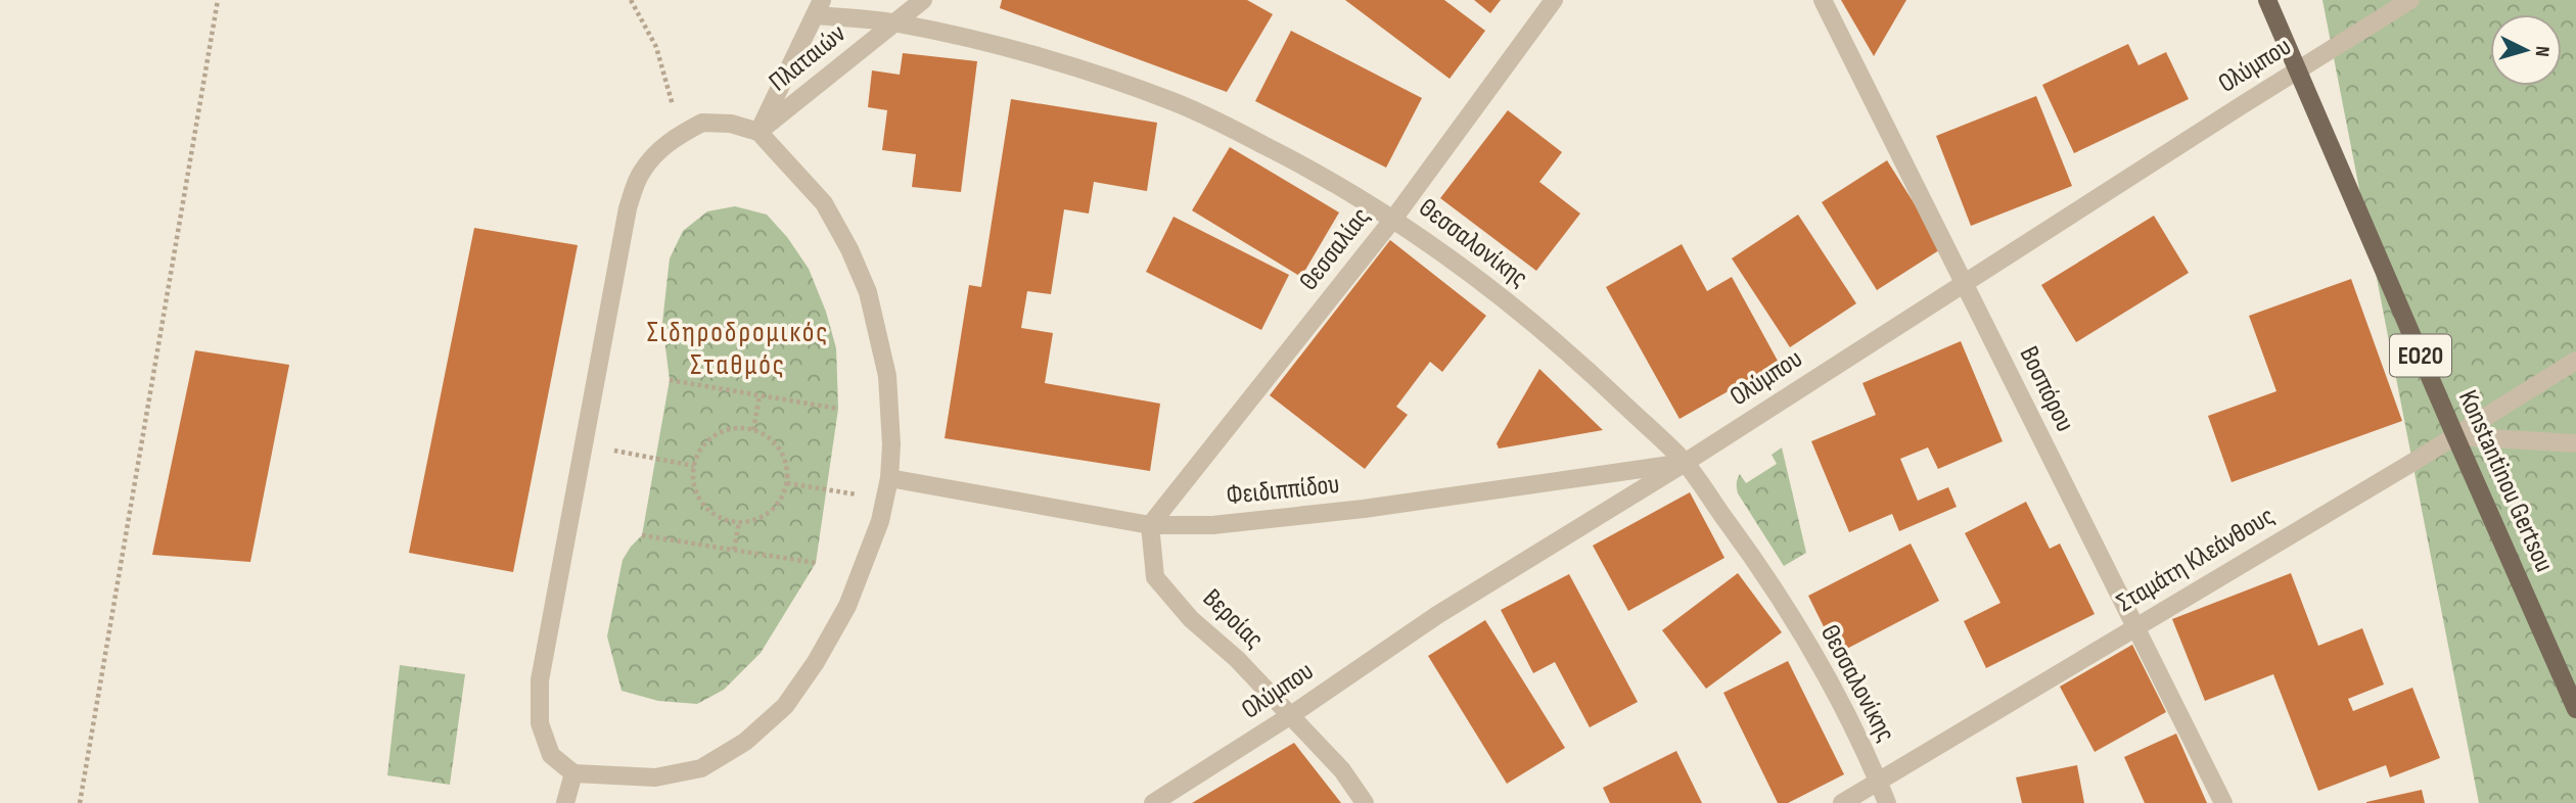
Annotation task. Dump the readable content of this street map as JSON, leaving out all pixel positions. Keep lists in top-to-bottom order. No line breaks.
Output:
{"streets":{"main road":["ΕΟ20","Konstantinou Gertsou"],"street":["Πλαταιών","Ολύμπου","Θεσσαλονίκης","Θεσσαλίας","Βοσπόρου","Φειδιππίδου","Σταμάτη Κλεάνθους","Βεροίας"]},"crossings":[["Πλαταιών","Θεσσαλονίκης"],["Ολύμπου","Θεσσαλονίκης"],["Ολύμπου","Βοσπόρου"],["Ολύμπου","Konstantinou Gertsou"],["Ολύμπου","Φειδιππίδου"],["Ολύμπου","Βεροίας"],["Θεσσαλονίκης","Θεσσαλίας"],["Θεσσαλονίκης","Φειδιππίδου"],["Θεσσαλονίκης","Σταμάτη Κλεάνθους"],["Θεσσαλίας","Φειδιππίδου"],["Θεσσαλίας","Βεροίας"],["Βοσπόρου","Σταμάτη Κλεάνθους"],["Konstantinou Gertsou","Σταμάτη Κλεάνθους"],["Φειδιππίδου","Βεροίας"]],"districts":["Σιδηροδρομικός Σταθμός"],"north":"right"}
